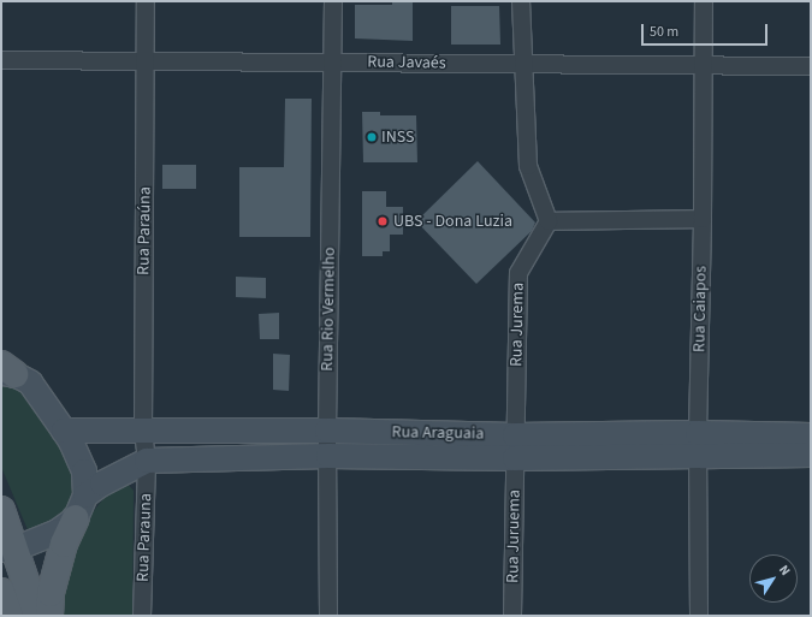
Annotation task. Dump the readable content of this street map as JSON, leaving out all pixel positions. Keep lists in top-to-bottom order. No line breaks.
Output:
{"streets":{"main road":["Rua Araguaia"],"street":["Rua Javaés","Rua Paraúna","Rua Rio Vermelho","Rua Caiapos","Rua Jurema","Rua Juruema","Rua Parauna"]},"crossings":[["Rua Javaés","Rua Paraúna"],["Rua Javaés","Rua Rio Vermelho"],["Rua Javaés","Rua Caiapos"],["Rua Paraúna","Rua Araguaia"],["Rua Paraúna","Rua Parauna"],["Rua Rio Vermelho","Rua Araguaia"],["Rua Caiapos","Rua Araguaia"],["Rua Jurema","Rua Araguaia"],["Rua Jurema","Rua Juruema"],["Rua Araguaia","Rua Juruema"],["Rua Araguaia","Rua Parauna"]],"places":["INSS","UBS - Dona Luzia"],"scale_bar":"50 m","north":"top right"}
